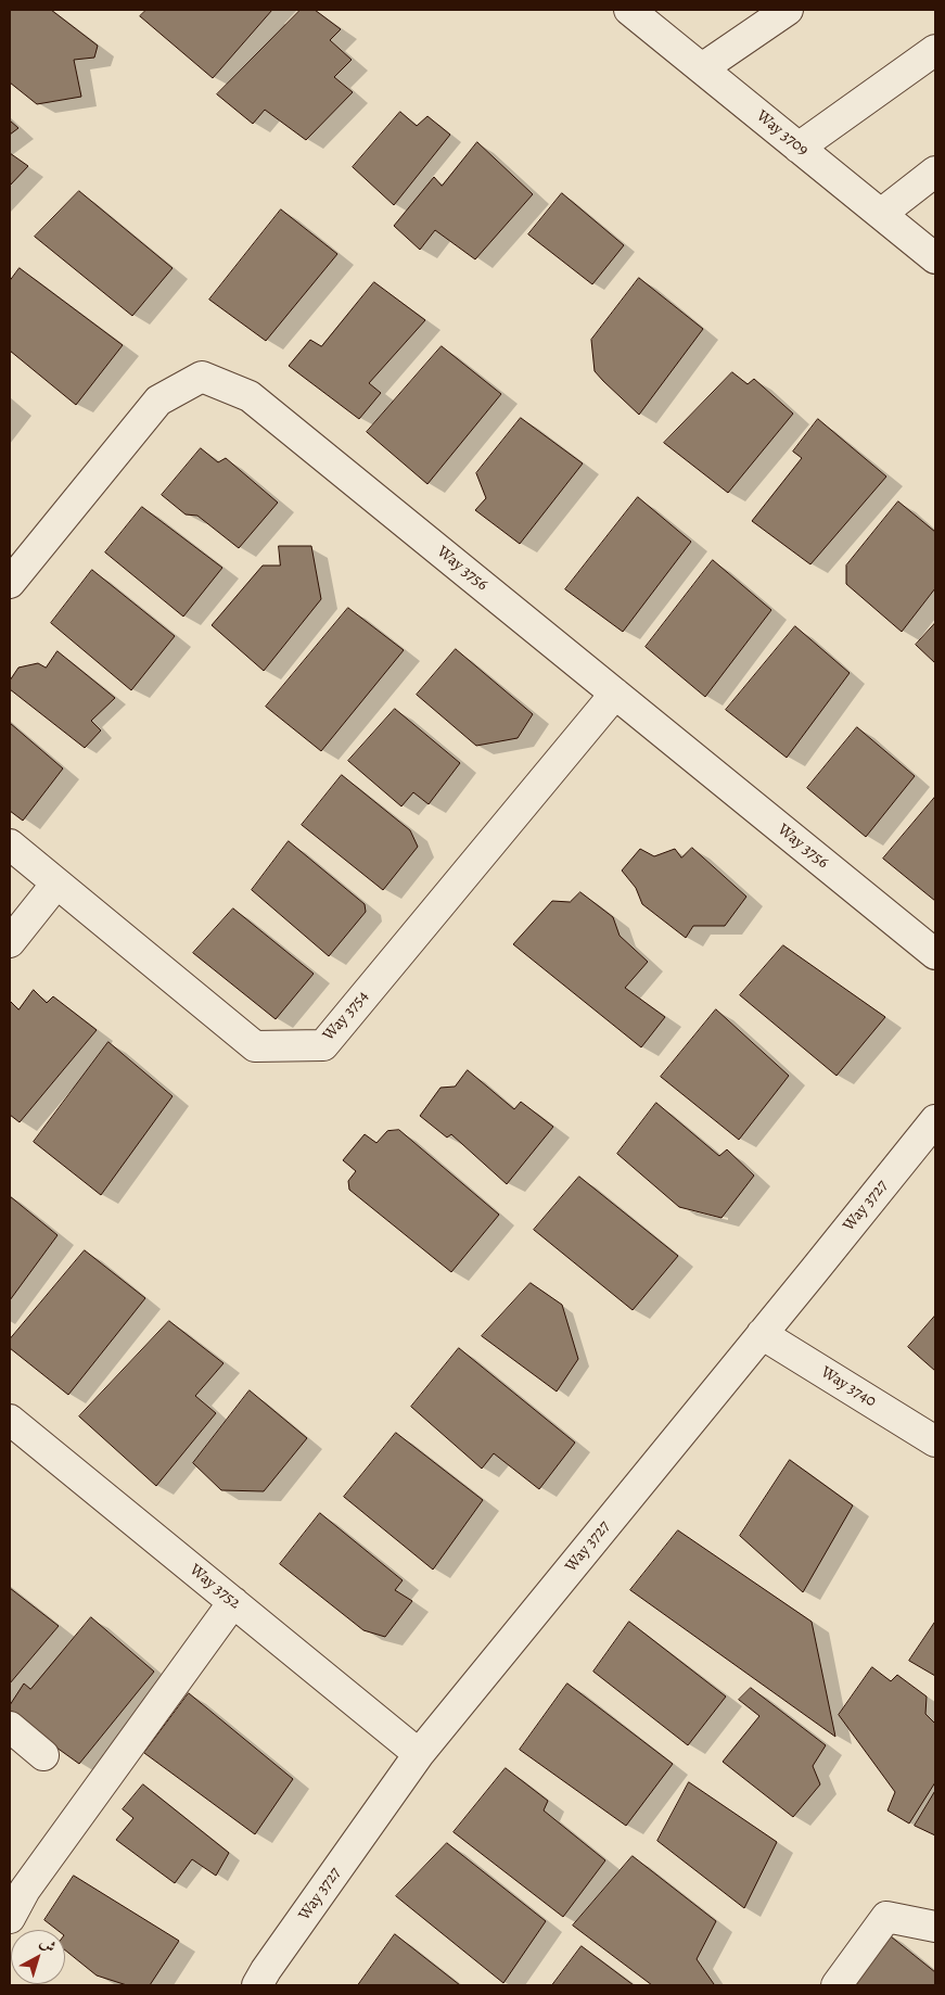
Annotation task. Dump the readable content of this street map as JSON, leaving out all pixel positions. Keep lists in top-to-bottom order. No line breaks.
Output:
{"streets":{"street":["Way 3709","Way 3756","Way 3754","Way 3727","Way 3740","Way 3752"]},"crossings":[["Way 3756","Way 3754"],["Way 3727","Way 3740"],["Way 3727","Way 3752"]],"north":"top right"}
